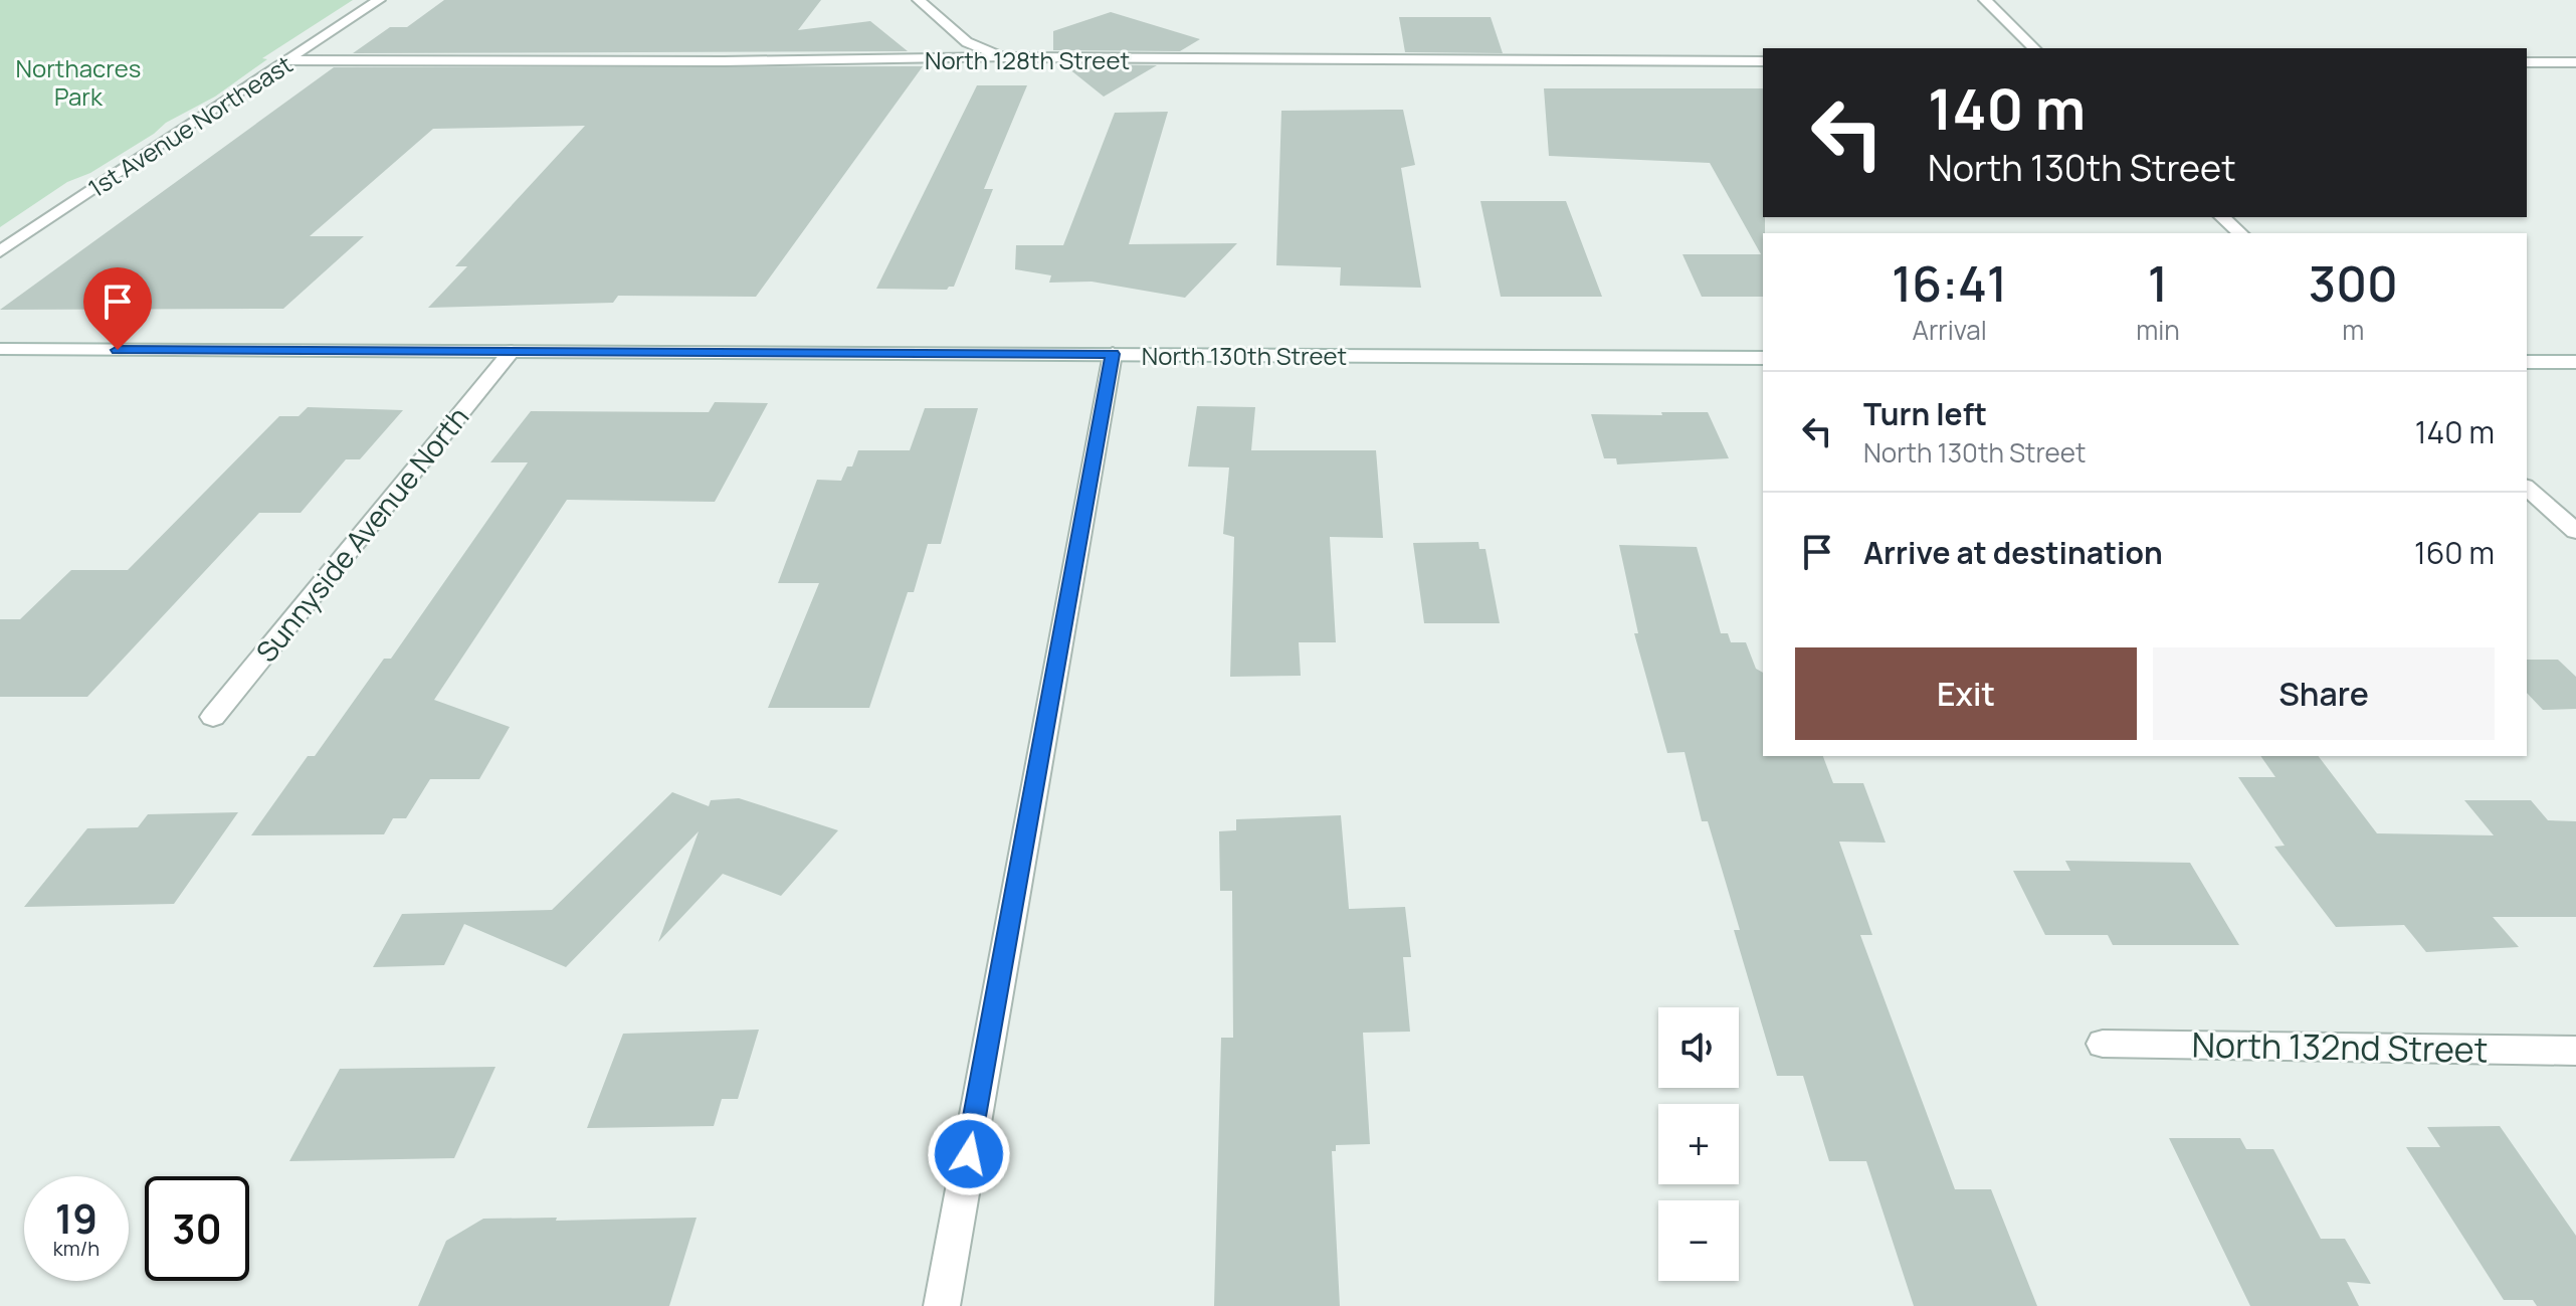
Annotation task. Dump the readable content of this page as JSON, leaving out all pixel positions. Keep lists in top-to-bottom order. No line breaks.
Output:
{"streets":{"street":["North 128th Street","1st Avenue Northeast","North 130th Street","Sunnyside Avenue North","North 132nd Street"]},"crossings":[["North 128th Street","1st Avenue Northeast"],["North 130th Street","Sunnyside Avenue North"]],"parks":["Northacres Park"],"page":{"turn":["140 m","North 130th Street"],"eta":["16:41","Arrival","1","min","300","m"],"list":[{"name":"Turn left","note":"North 130th Street","value":"140 m"},{"name":"Arrive at destination","value":"160 m"}],"buttons":["Exit","Share"],"map_buttons":["+","−"],"speed":"19 km/h","limit":"30"}}
